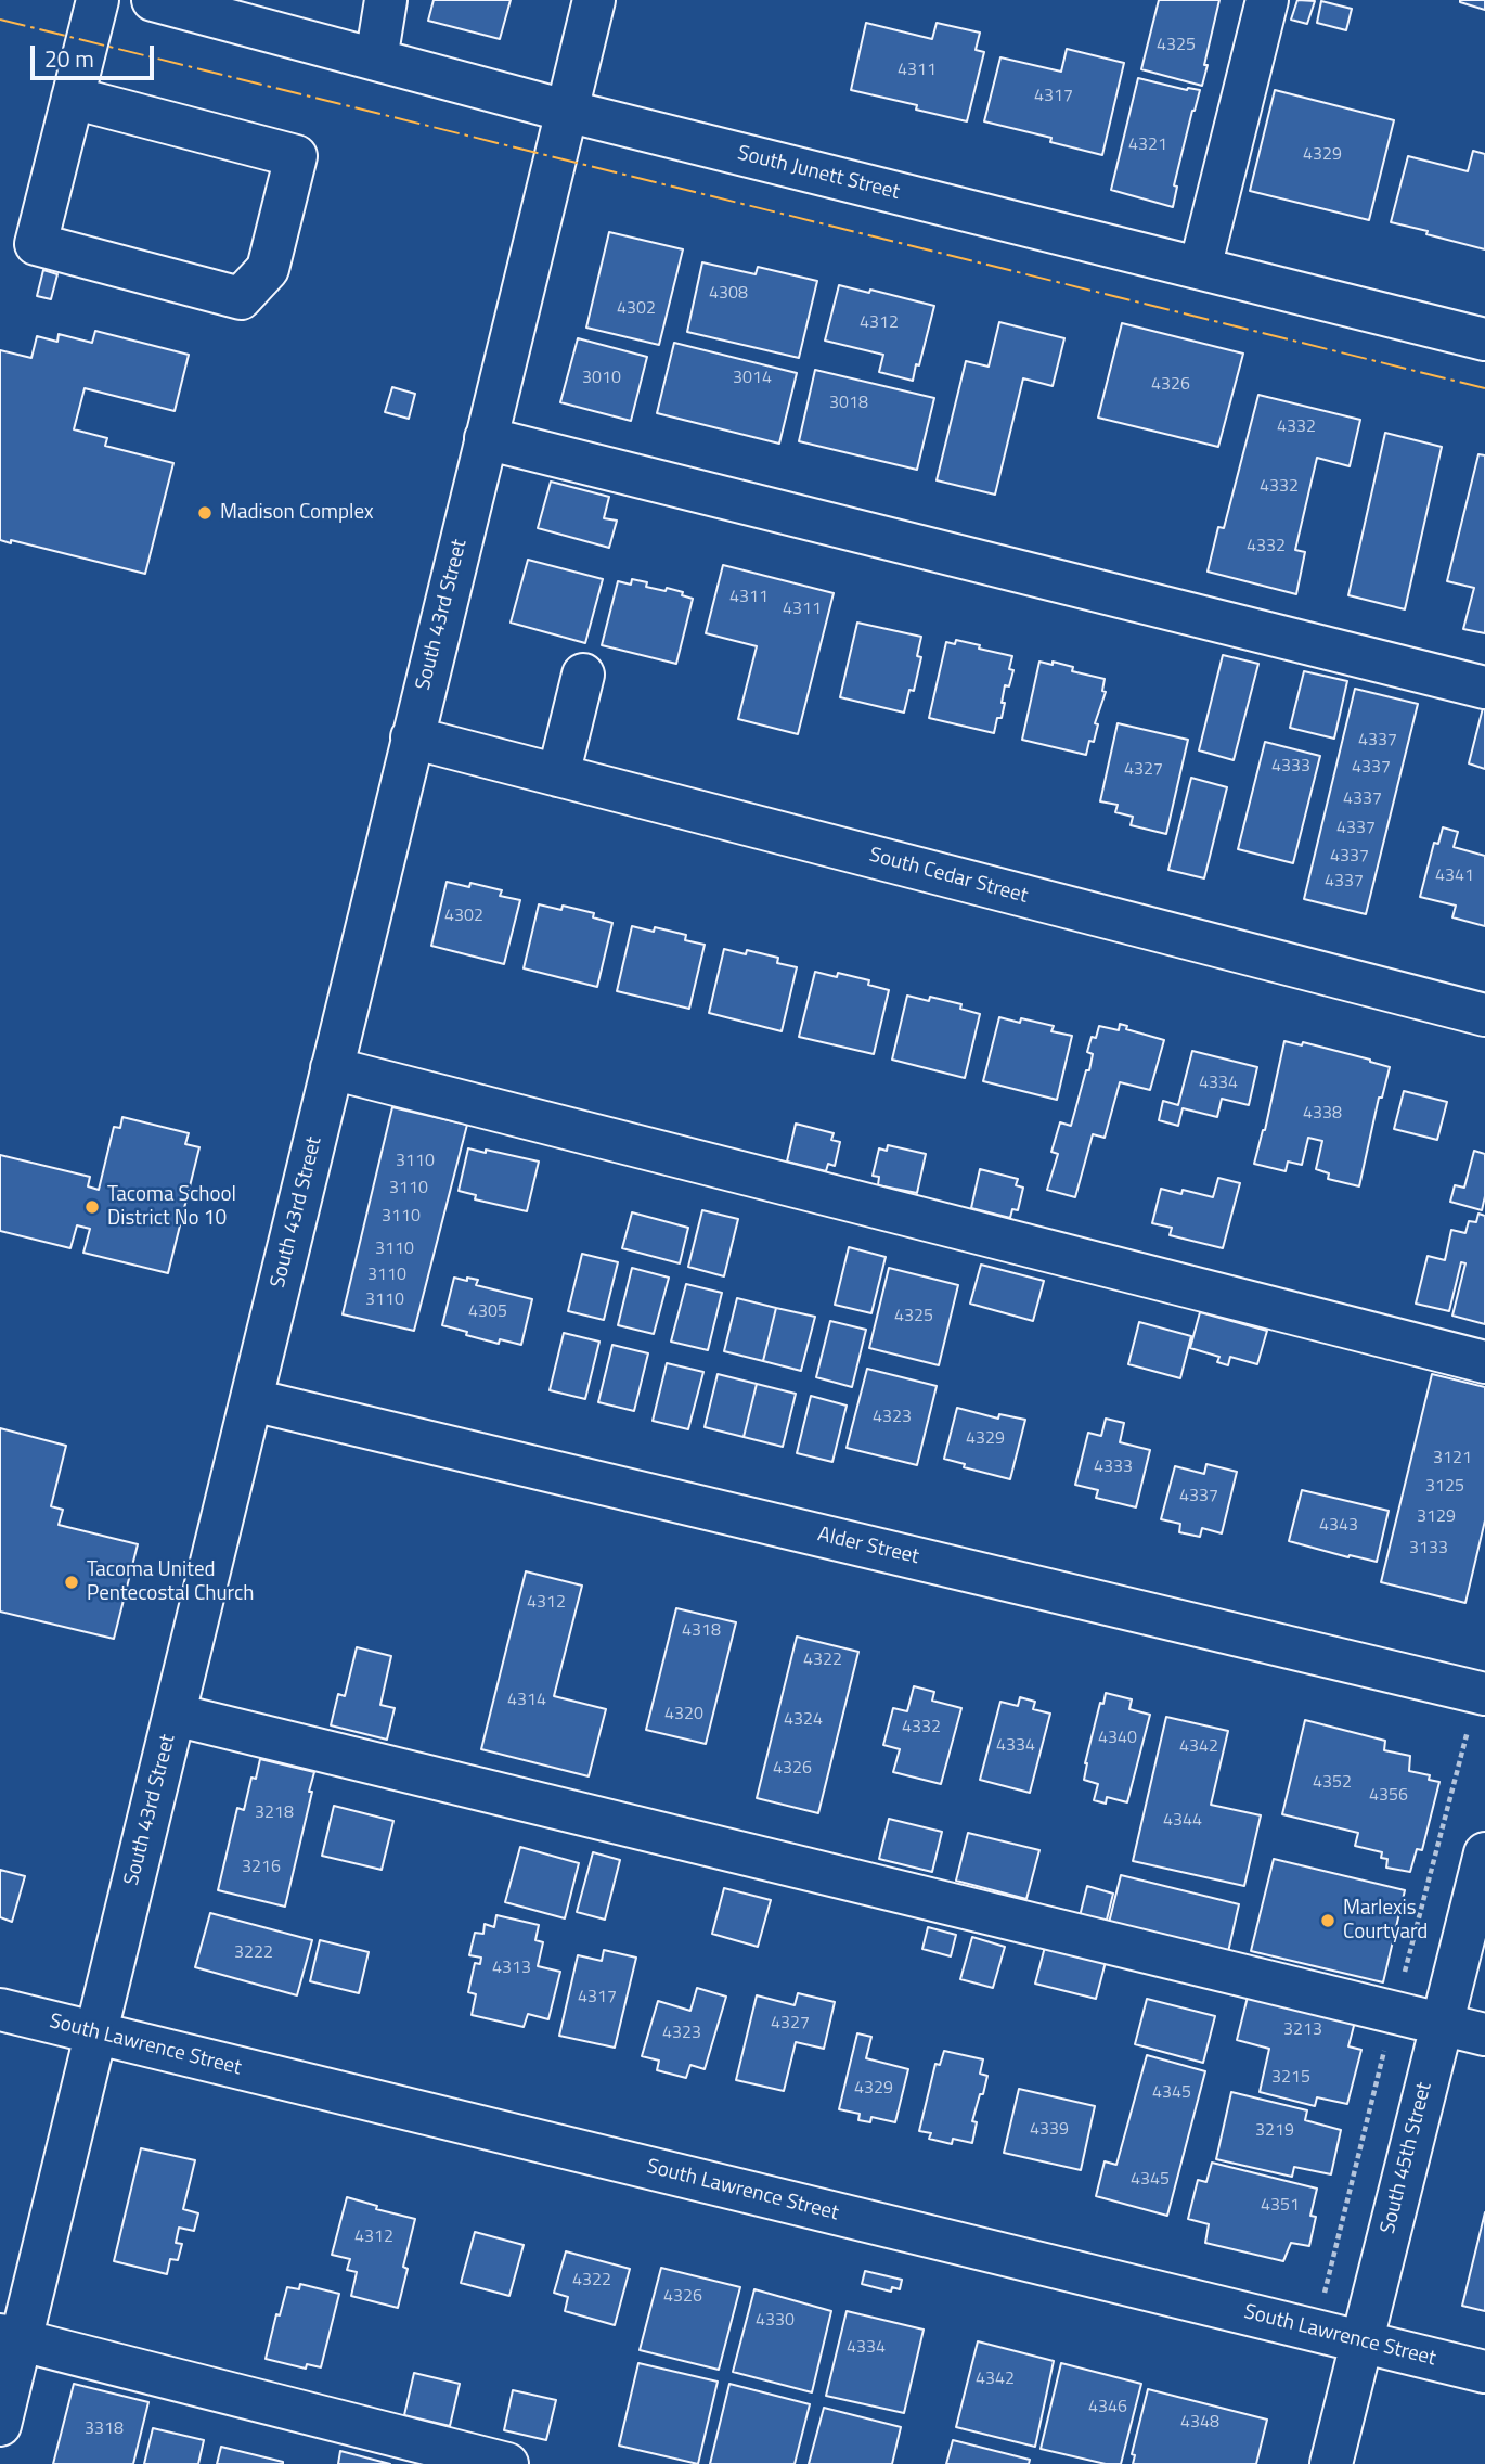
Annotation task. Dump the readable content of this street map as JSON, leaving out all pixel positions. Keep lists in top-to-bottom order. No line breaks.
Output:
{"streets":{"street":["South Junett Street","South 43rd Street","South Cedar Street","Alder Street","South Lawrence Street","South 45th Street"]},"crossings":[["South Junett Street","South 43rd Street"],["South 43rd Street","South Cedar Street"],["South 43rd Street","Alder Street"],["South 43rd Street","South Lawrence Street"],["South Lawrence Street","South 45th Street"]],"places":["Madison Complex","Tacoma School District No 10","Tacoma United Pentecostal Church","Marlexis Courtyard"],"house_numbers":["4325","4311","4317","4321","4329","4308","4302","4312","3010","3014","4326","3018","4332","4332","4332","4311","4311","4337","4333","4337","4327","4337","4337","4337","4341","4337","4302","4334","4338","3110","3110","3110","3110","3110","3110","4305","4325","4323","4329","3121","4333","3125","4337","3129","4343","3133","4312","4318","4322","4314","4320","4324","4332","4340","4334","4342","4326","4352","4356","3218","4344","3216","3222","4313","4317","4327","3213","4323","3215","4329","4345","4339","3219","4345","4351","4312","4322","4326","4330","4334","4342","4346","4348","3318"],"scale_bar":"20 m"}
